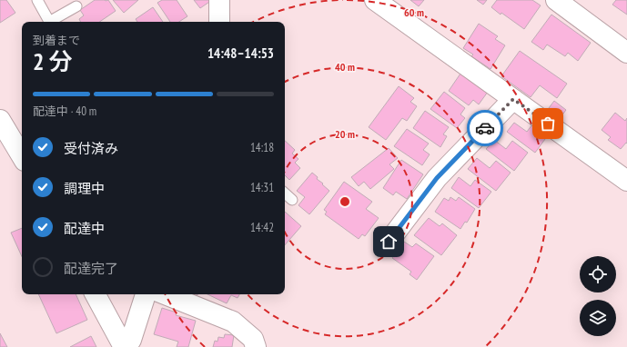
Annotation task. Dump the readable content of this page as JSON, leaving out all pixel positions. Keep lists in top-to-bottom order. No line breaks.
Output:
{"page":{"heading":["2 分","到着まで","14:48–14:53"],"bar":"配達中 · 40 m","list":[["受付済み","14:18"],["調理中","14:31"],["配達中","14:42"],"配達完了"]},"rings":["60 m","40 m","20 m"]}
